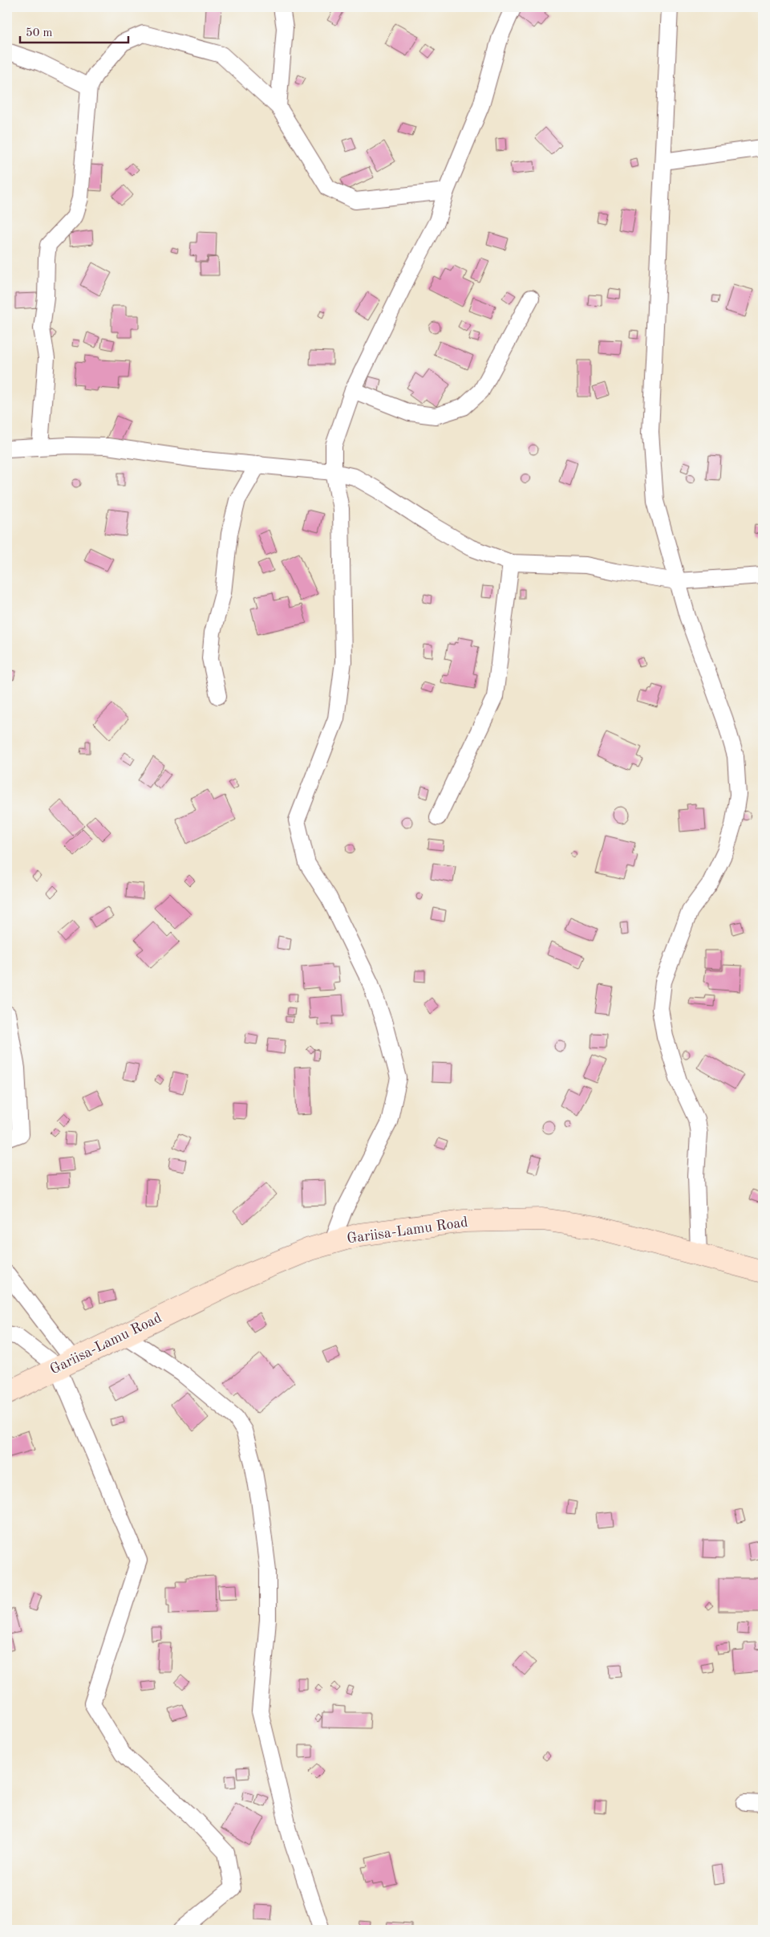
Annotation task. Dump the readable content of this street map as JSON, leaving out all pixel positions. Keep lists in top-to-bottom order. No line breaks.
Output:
{"streets":{"street":["Gariisa-Lamu Road"]},"scale_bar":"50 m"}
